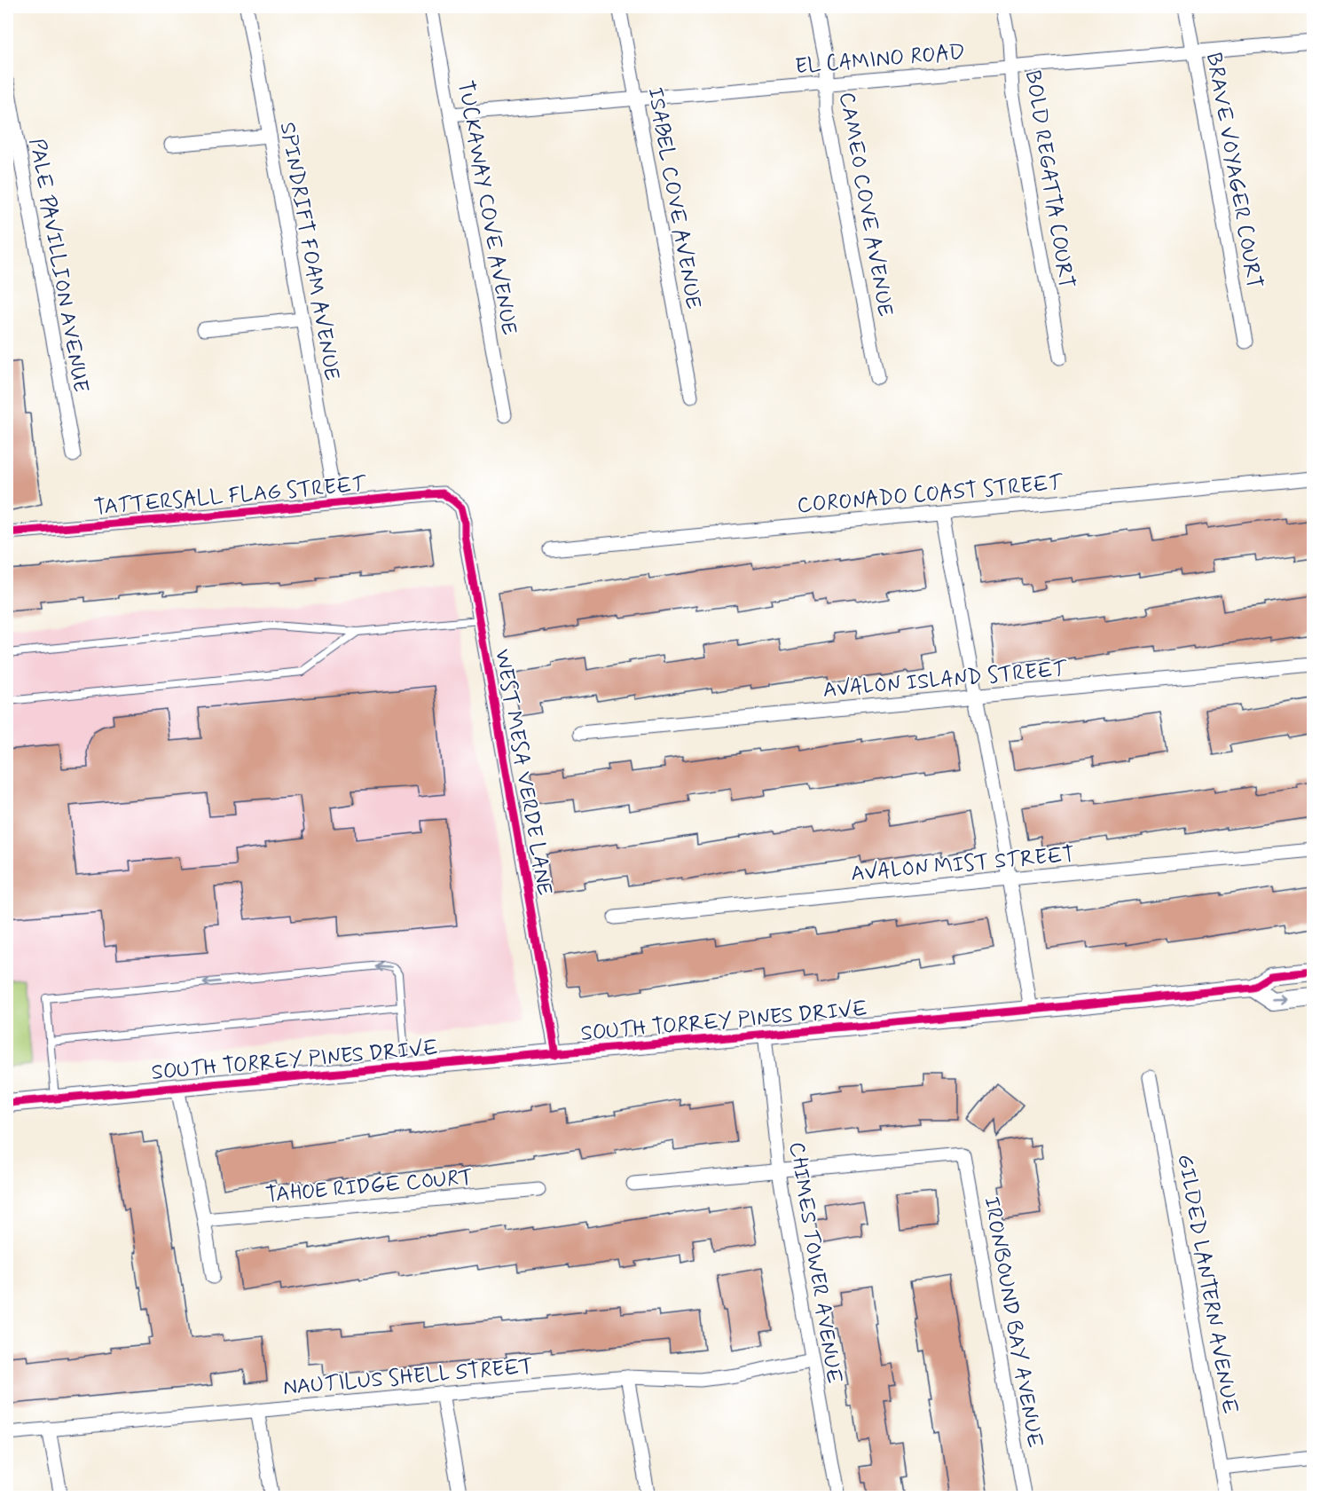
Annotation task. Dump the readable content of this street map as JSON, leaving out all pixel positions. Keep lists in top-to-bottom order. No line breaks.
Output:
{"streets":{"street":["EL CAMINO ROAD","BRAVE VOYAGER COURT","BOLD REGATTA COURT","ISABEL COVE AVENUE","CAMEO COVE AVENUE","TUCKAWAY COVE AVENUE","SPINDRIFT FOAM AVENUE","PALE PAVILLION AVENUE","CORONADO COAST STREET","TATTERSALL FLAG STREET","AVALON ISLAND STREET","WEST MESA VERDE LANE","AVALON MIST STREET","SOUTH TORREY PINES DRIVE","TAHOE RIDGE COURT","CHIMES TOWER AVENUE","GILDED LANTERN AVENUE","IRONBOUND BAY AVENUE","NAUTILUS SHELL STREET"]},"crossings":[["EL CAMINO ROAD","BRAVE VOYAGER COURT"],["EL CAMINO ROAD","BOLD REGATTA COURT"],["EL CAMINO ROAD","ISABEL COVE AVENUE"],["EL CAMINO ROAD","CAMEO COVE AVENUE"],["EL CAMINO ROAD","TUCKAWAY COVE AVENUE"],["SPINDRIFT FOAM AVENUE","TATTERSALL FLAG STREET"],["TATTERSALL FLAG STREET","WEST MESA VERDE LANE"],["WEST MESA VERDE LANE","SOUTH TORREY PINES DRIVE"],["SOUTH TORREY PINES DRIVE","CHIMES TOWER AVENUE"],["CHIMES TOWER AVENUE","IRONBOUND BAY AVENUE"],["CHIMES TOWER AVENUE","NAUTILUS SHELL STREET"]]}
